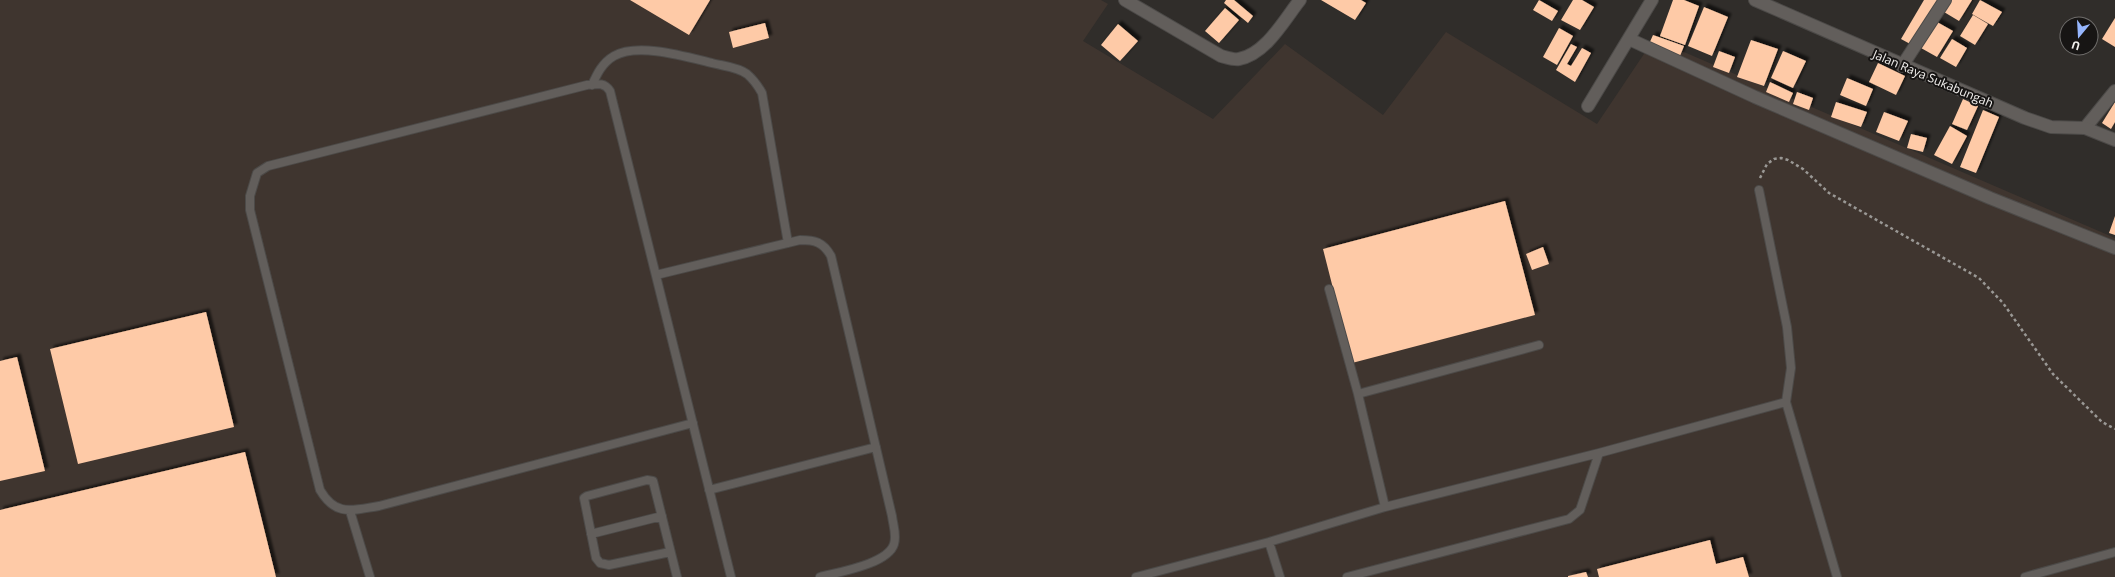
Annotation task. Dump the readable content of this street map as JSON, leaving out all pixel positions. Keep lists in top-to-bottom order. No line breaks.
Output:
{"streets":{"street":["Jalan Raya Sukabungah"]},"north":"bottom"}
